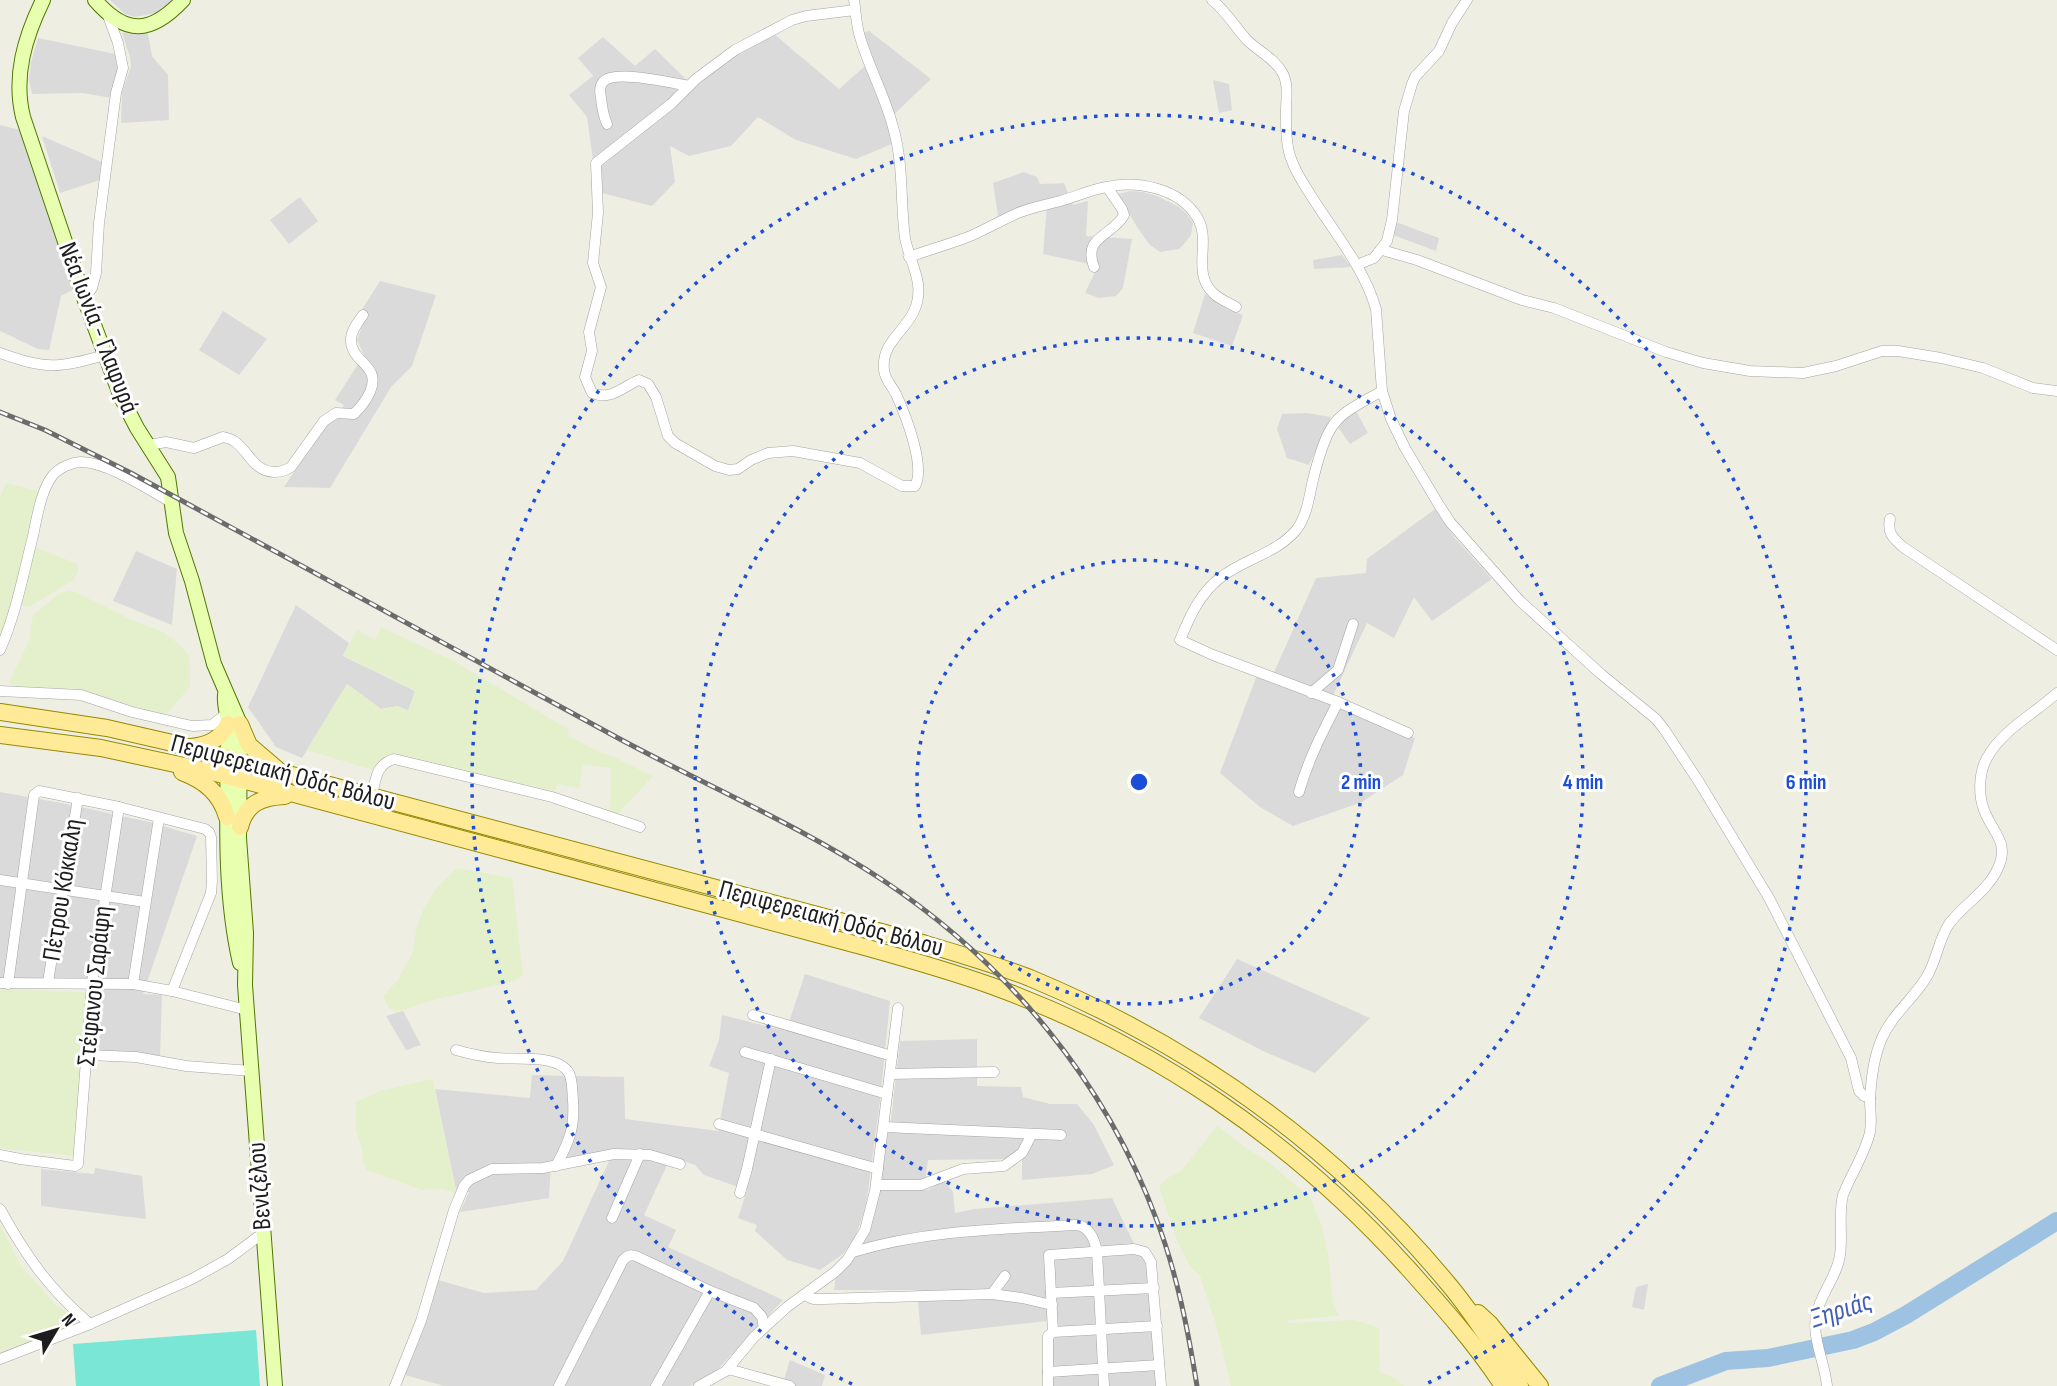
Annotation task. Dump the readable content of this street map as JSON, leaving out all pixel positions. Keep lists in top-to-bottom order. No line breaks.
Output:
{"streets":{"main road":["Νέα Ιωνία - Γλαφυρά","Περιφερειακή Οδός Βόλου","Βενιζέλου"],"street":["Πέτρου Κόκκαλη","Στέφανου Σαράφη"]},"crossings":[["Νέα Ιωνία - Γλαφυρά","Περιφερειακή Οδός Βόλου"],["Νέα Ιωνία - Γλαφυρά","Βενιζέλου"],["Περιφερειακή Οδός Βόλου","Βενιζέλου"]],"water":["Ξηριάς"],"north":"top right","rings":["2 min","4 min","6 min"]}
